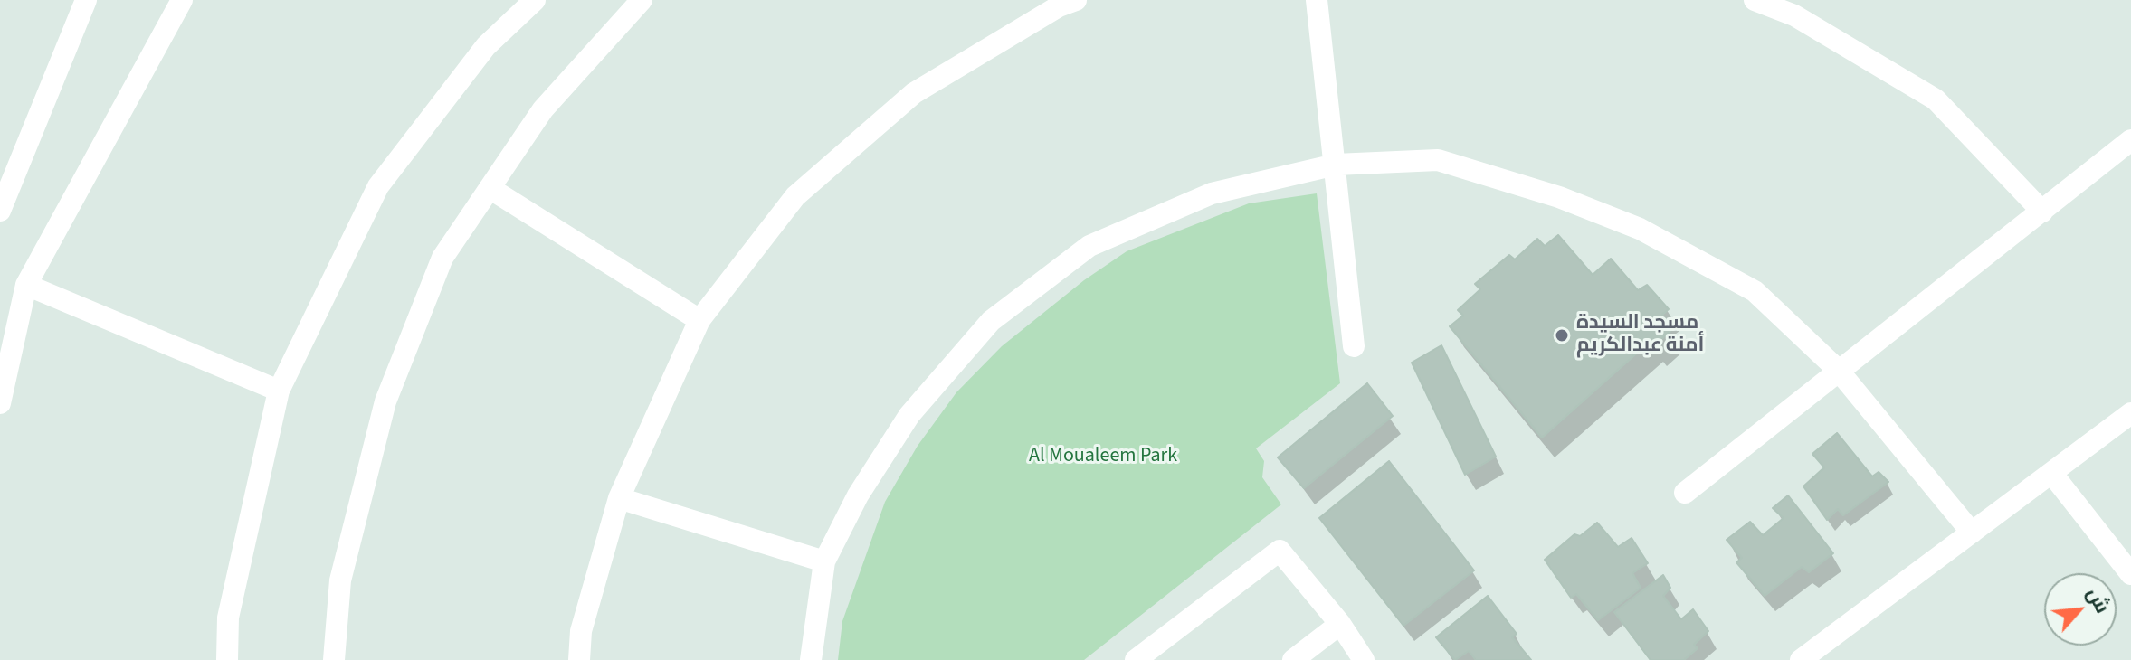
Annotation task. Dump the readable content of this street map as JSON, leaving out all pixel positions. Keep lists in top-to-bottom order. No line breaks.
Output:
{"parks":["Al Moualeem Park"],"places":["مسجد السيدة أمنة عبدالكريم"],"north":"top right"}
